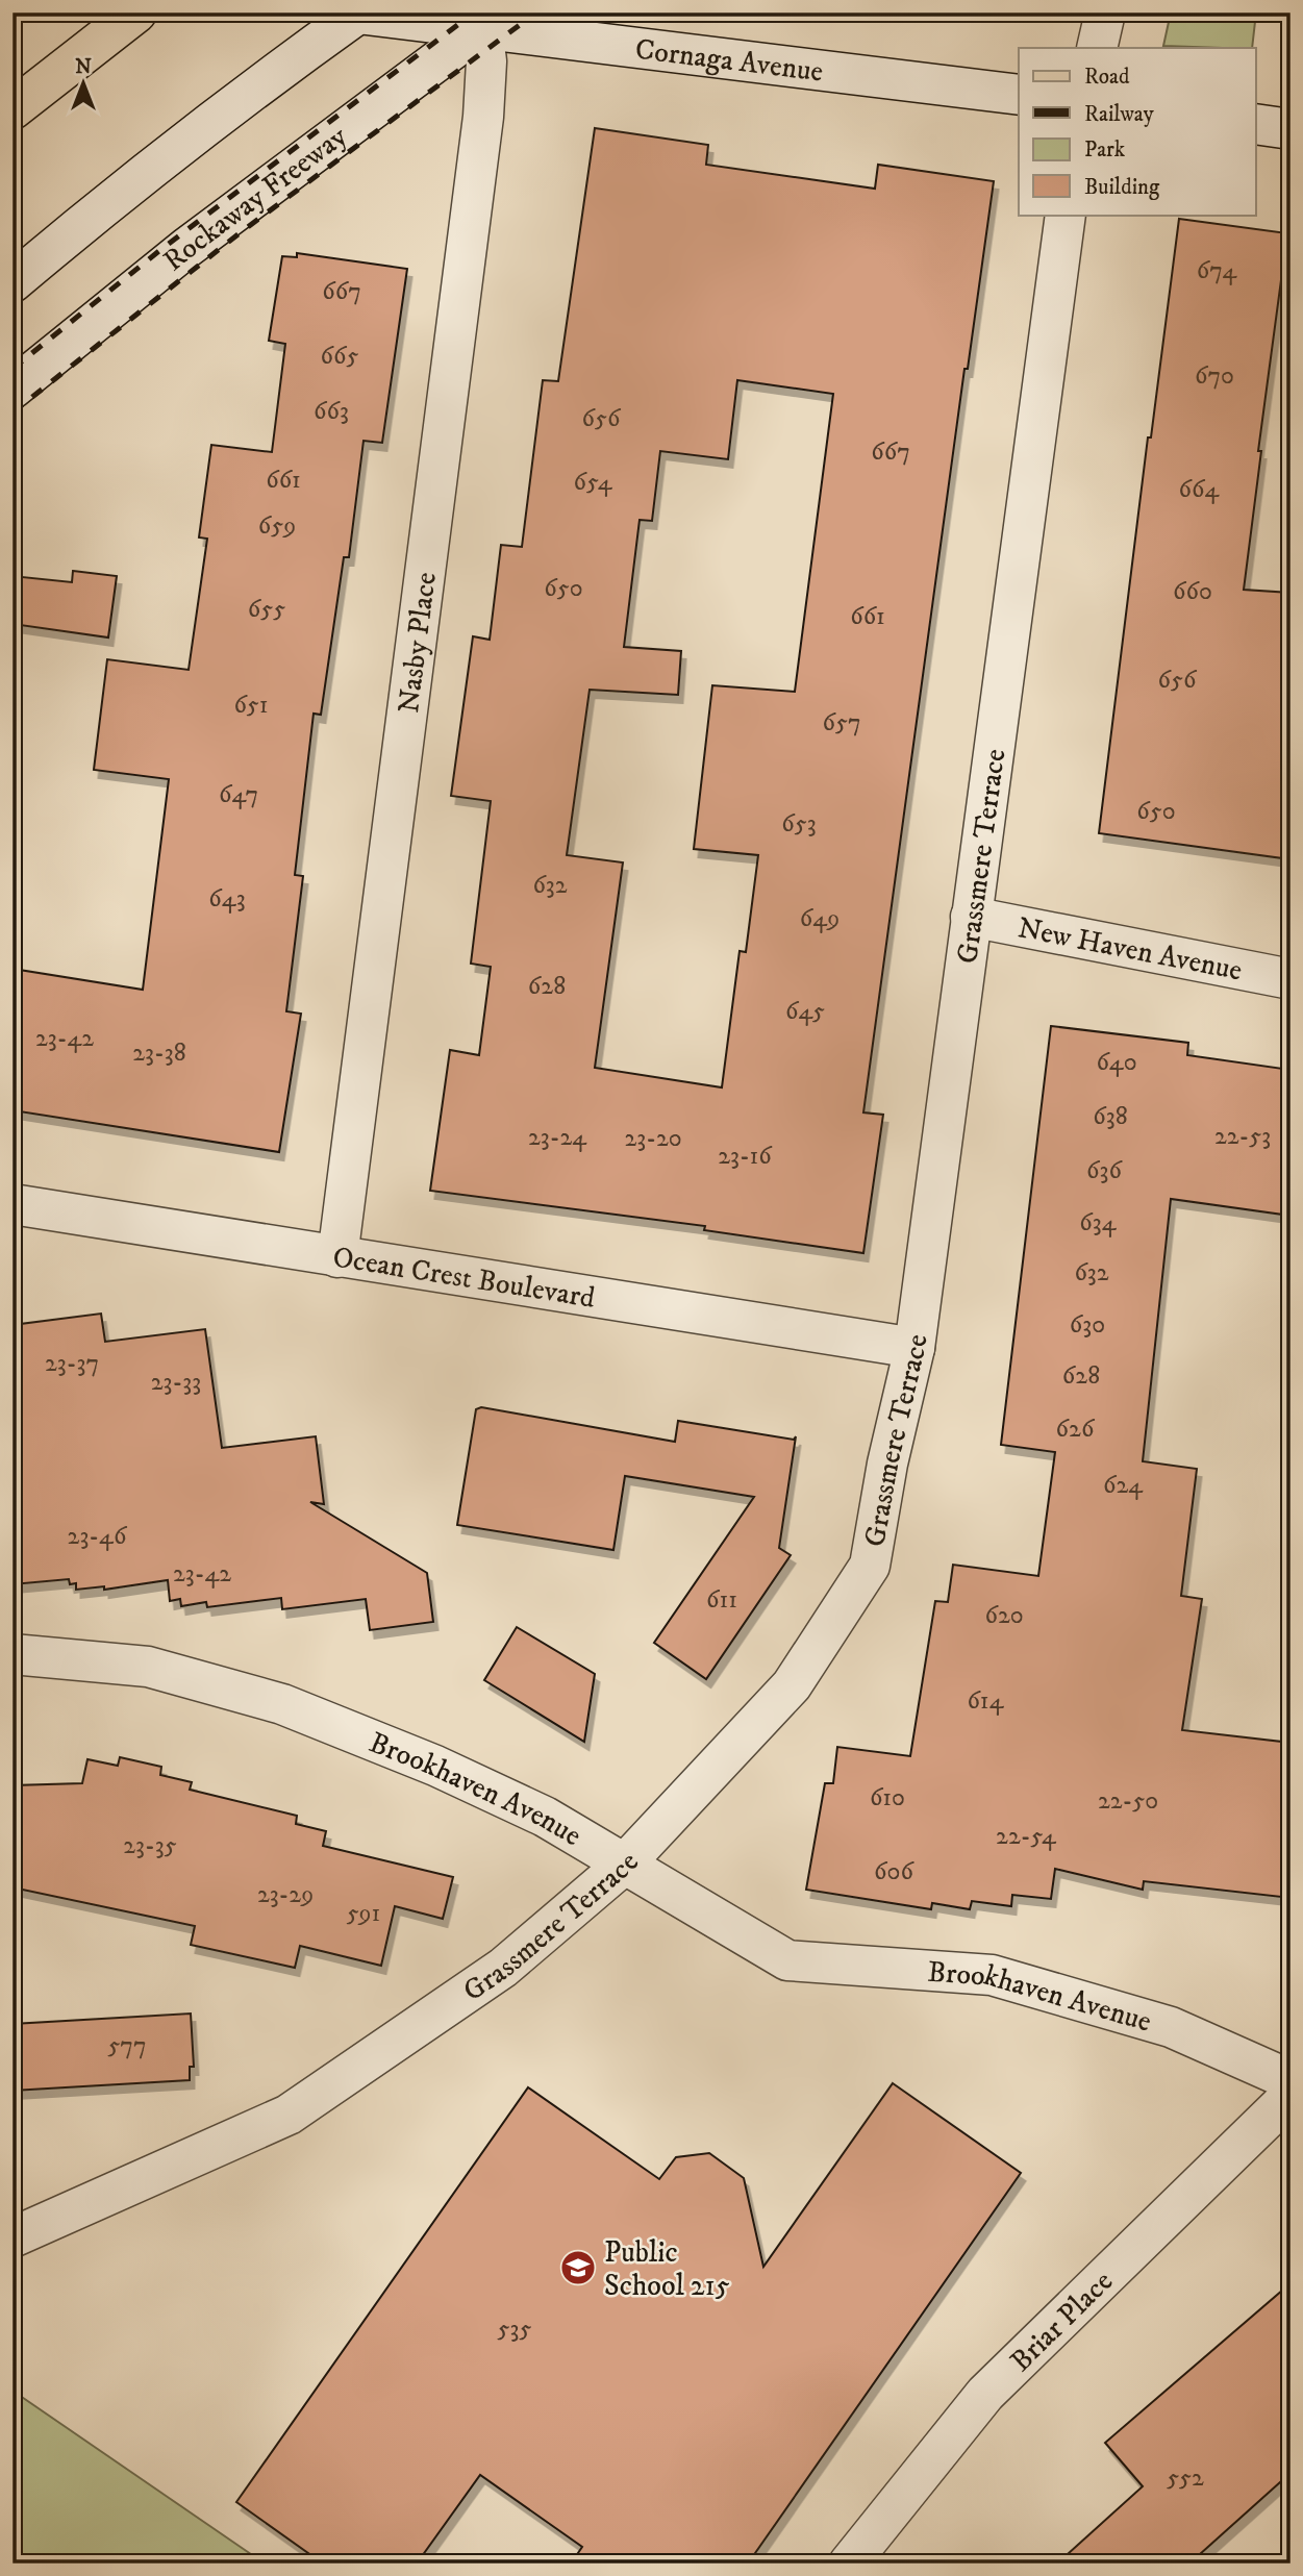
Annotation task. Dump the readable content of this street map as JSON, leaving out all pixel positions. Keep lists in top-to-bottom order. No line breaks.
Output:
{"streets":{"street":["Cornaga Avenue","Rockaway Freeway","Nasby Place","Grassmere Terrace","New Haven Avenue","Ocean Crest Boulevard","Brookhaven Avenue","Briar Place"]},"crossings":[["Cornaga Avenue","Rockaway Freeway"],["Cornaga Avenue","Nasby Place"],["Rockaway Freeway","Nasby Place"],["Nasby Place","Ocean Crest Boulevard"],["Grassmere Terrace","New Haven Avenue"],["Grassmere Terrace","Ocean Crest Boulevard"],["Grassmere Terrace","Brookhaven Avenue"]],"places":{"school or university":["Public School 215"]},"house_numbers":["674","667","665","670","663","656","667","661","654","664","659","650","660","655","661","656","651","657","647","650","653","632","643","649","628","645","23-42","23-38","640","638","22-53","23-24","23-20","23-16","636","634","632","630","23-37","628","23-33","626","624","23-46","23-42","611","620","614","610","22-50","22-54","23-35","606","23-29","591","577","535","552"],"legend":["Road","Railway","Park","Building"],"north":"top"}
